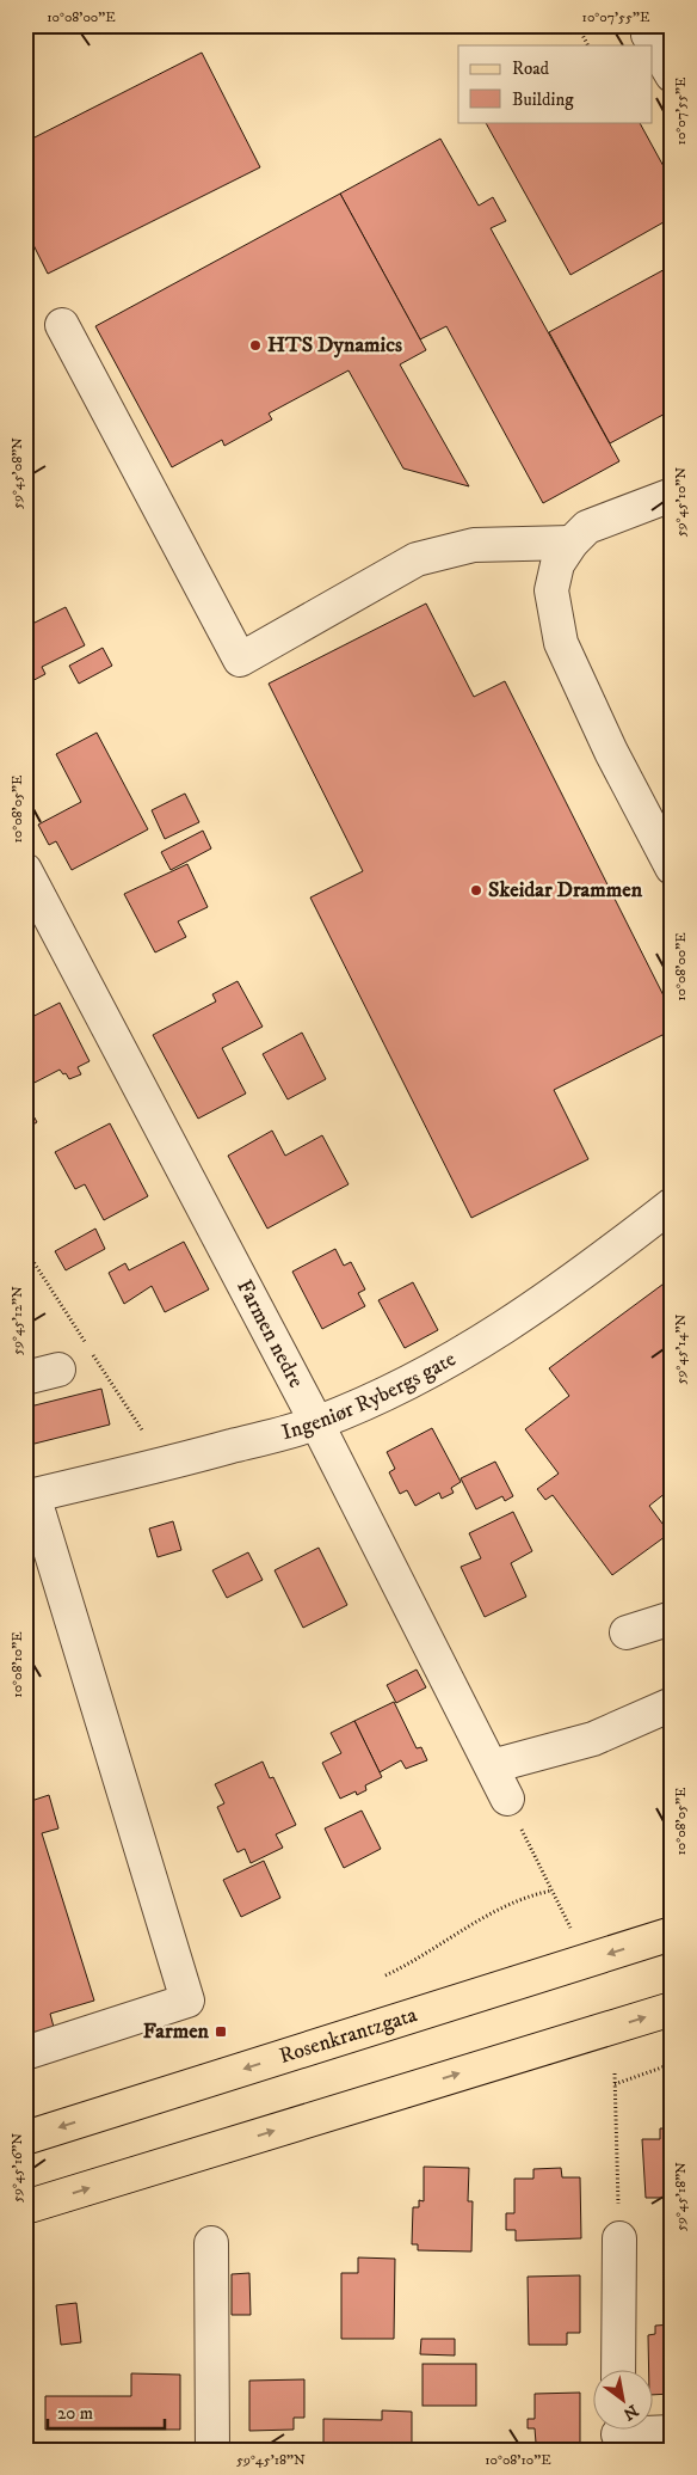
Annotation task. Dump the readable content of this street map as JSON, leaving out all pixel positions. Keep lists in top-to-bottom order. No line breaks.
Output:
{"streets":{"main road":["Rosenkrantzgata"],"street":["Farmen nedre","Ingeniør Rybergs gate"]},"crossings":[["Farmen nedre","Ingeniør Rybergs gate"]],"places":{"other":["HTS Dynamics","Skeidar Drammen"],"transit":["Farmen"]},"legend":["Road","Building"],"scale_bar":"20 m","north":"bottom right","coordinates":["10°08'00\"E","10°07'55\"E","59°45'08\"N","59°45'10\"N","10°08'05\"E","59°45'12\"N","59°45'14\"N","10°08'10\"E","59°45'16\"N","59°45'18\"N"]}
